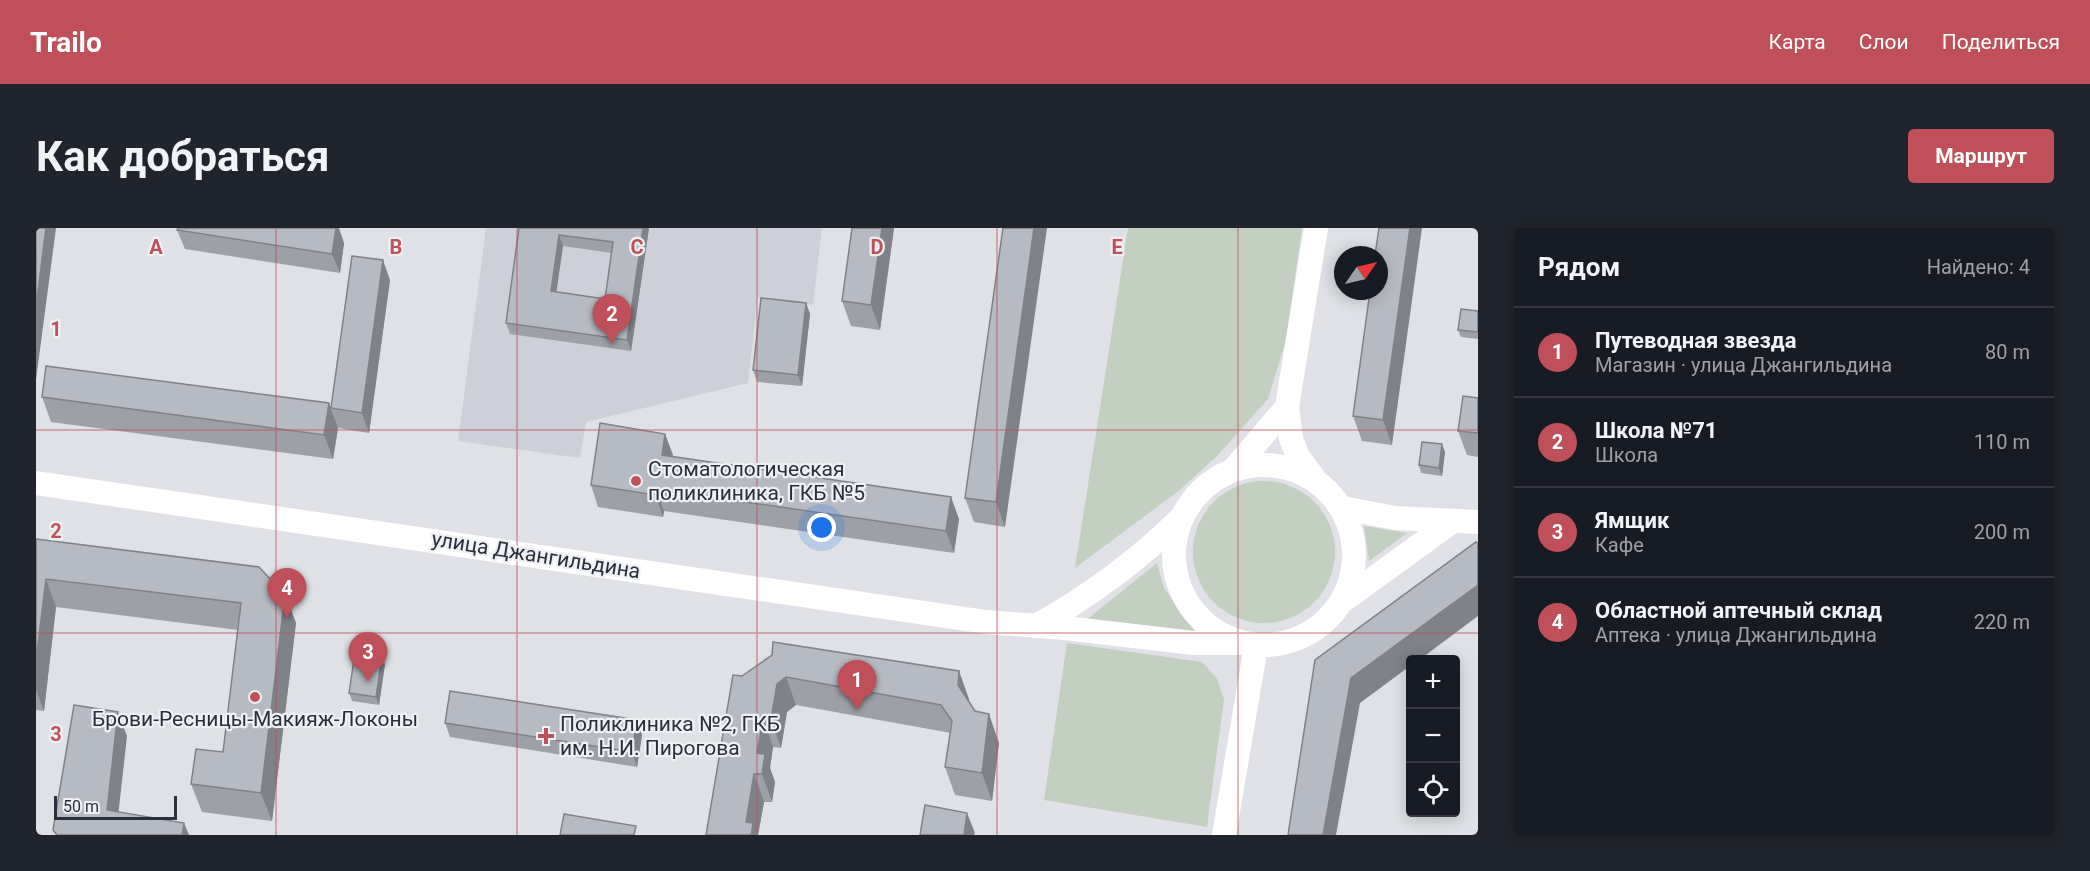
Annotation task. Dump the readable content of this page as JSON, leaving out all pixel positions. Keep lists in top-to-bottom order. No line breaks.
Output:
{"streets":{"main road":["улица Джангильдина"]},"places":{"other":["Стоматологическая поликлиника, ГКБ №5","Брови-Ресницы-Макияж-Локоны"],"health":["Поликлиника №2, ГКБ им. Н.И. Пирогова"]},"scale_bar":"50 m","north":"top right","page":{"header":"Trailo","nav":["Карта","Слои","Поделиться"],"buttons":"Маршрут","title":"Как добраться","heading":["Рядом","Найдено: 4"],"pins":["2","4","3","1"],"list":[{"mark":"1","name":"Путеводная звезда","note":"Магазин · улица Джангильдина","value":"80 m"},{"mark":"2","name":"Школа №71","note":"Школа","value":"110 m"},{"mark":"3","name":"Ямщик","note":"Кафе","value":"200 m"},{"mark":"4","name":"Областной аптечный склад","note":"Аптека · улица Джангильдина","value":"220 m"}],"map_buttons":["+","−"],"scale":"50 m"},"grid":{"columns":["A","B","C","D","E"],"rows":["1","2","3"]}}
